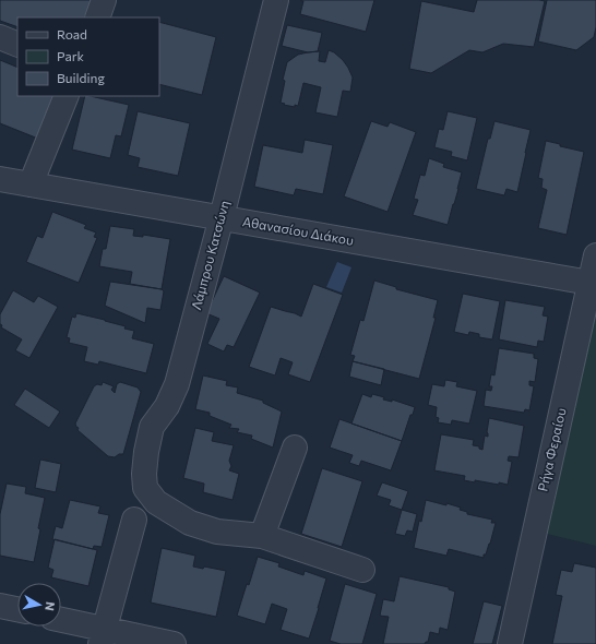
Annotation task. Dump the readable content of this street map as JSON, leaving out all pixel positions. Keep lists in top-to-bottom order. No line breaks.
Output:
{"streets":{"street":["Αθανασίου Διάκου","Λάμπρου Κατσώνη","Ρήγα Φεραίου"]},"crossings":[["Αθανασίου Διάκου","Λάμπρου Κατσώνη"],["Αθανασίου Διάκου","Ρήγα Φεραίου"]],"legend":["Road","Park","Building"],"north":"right"}
